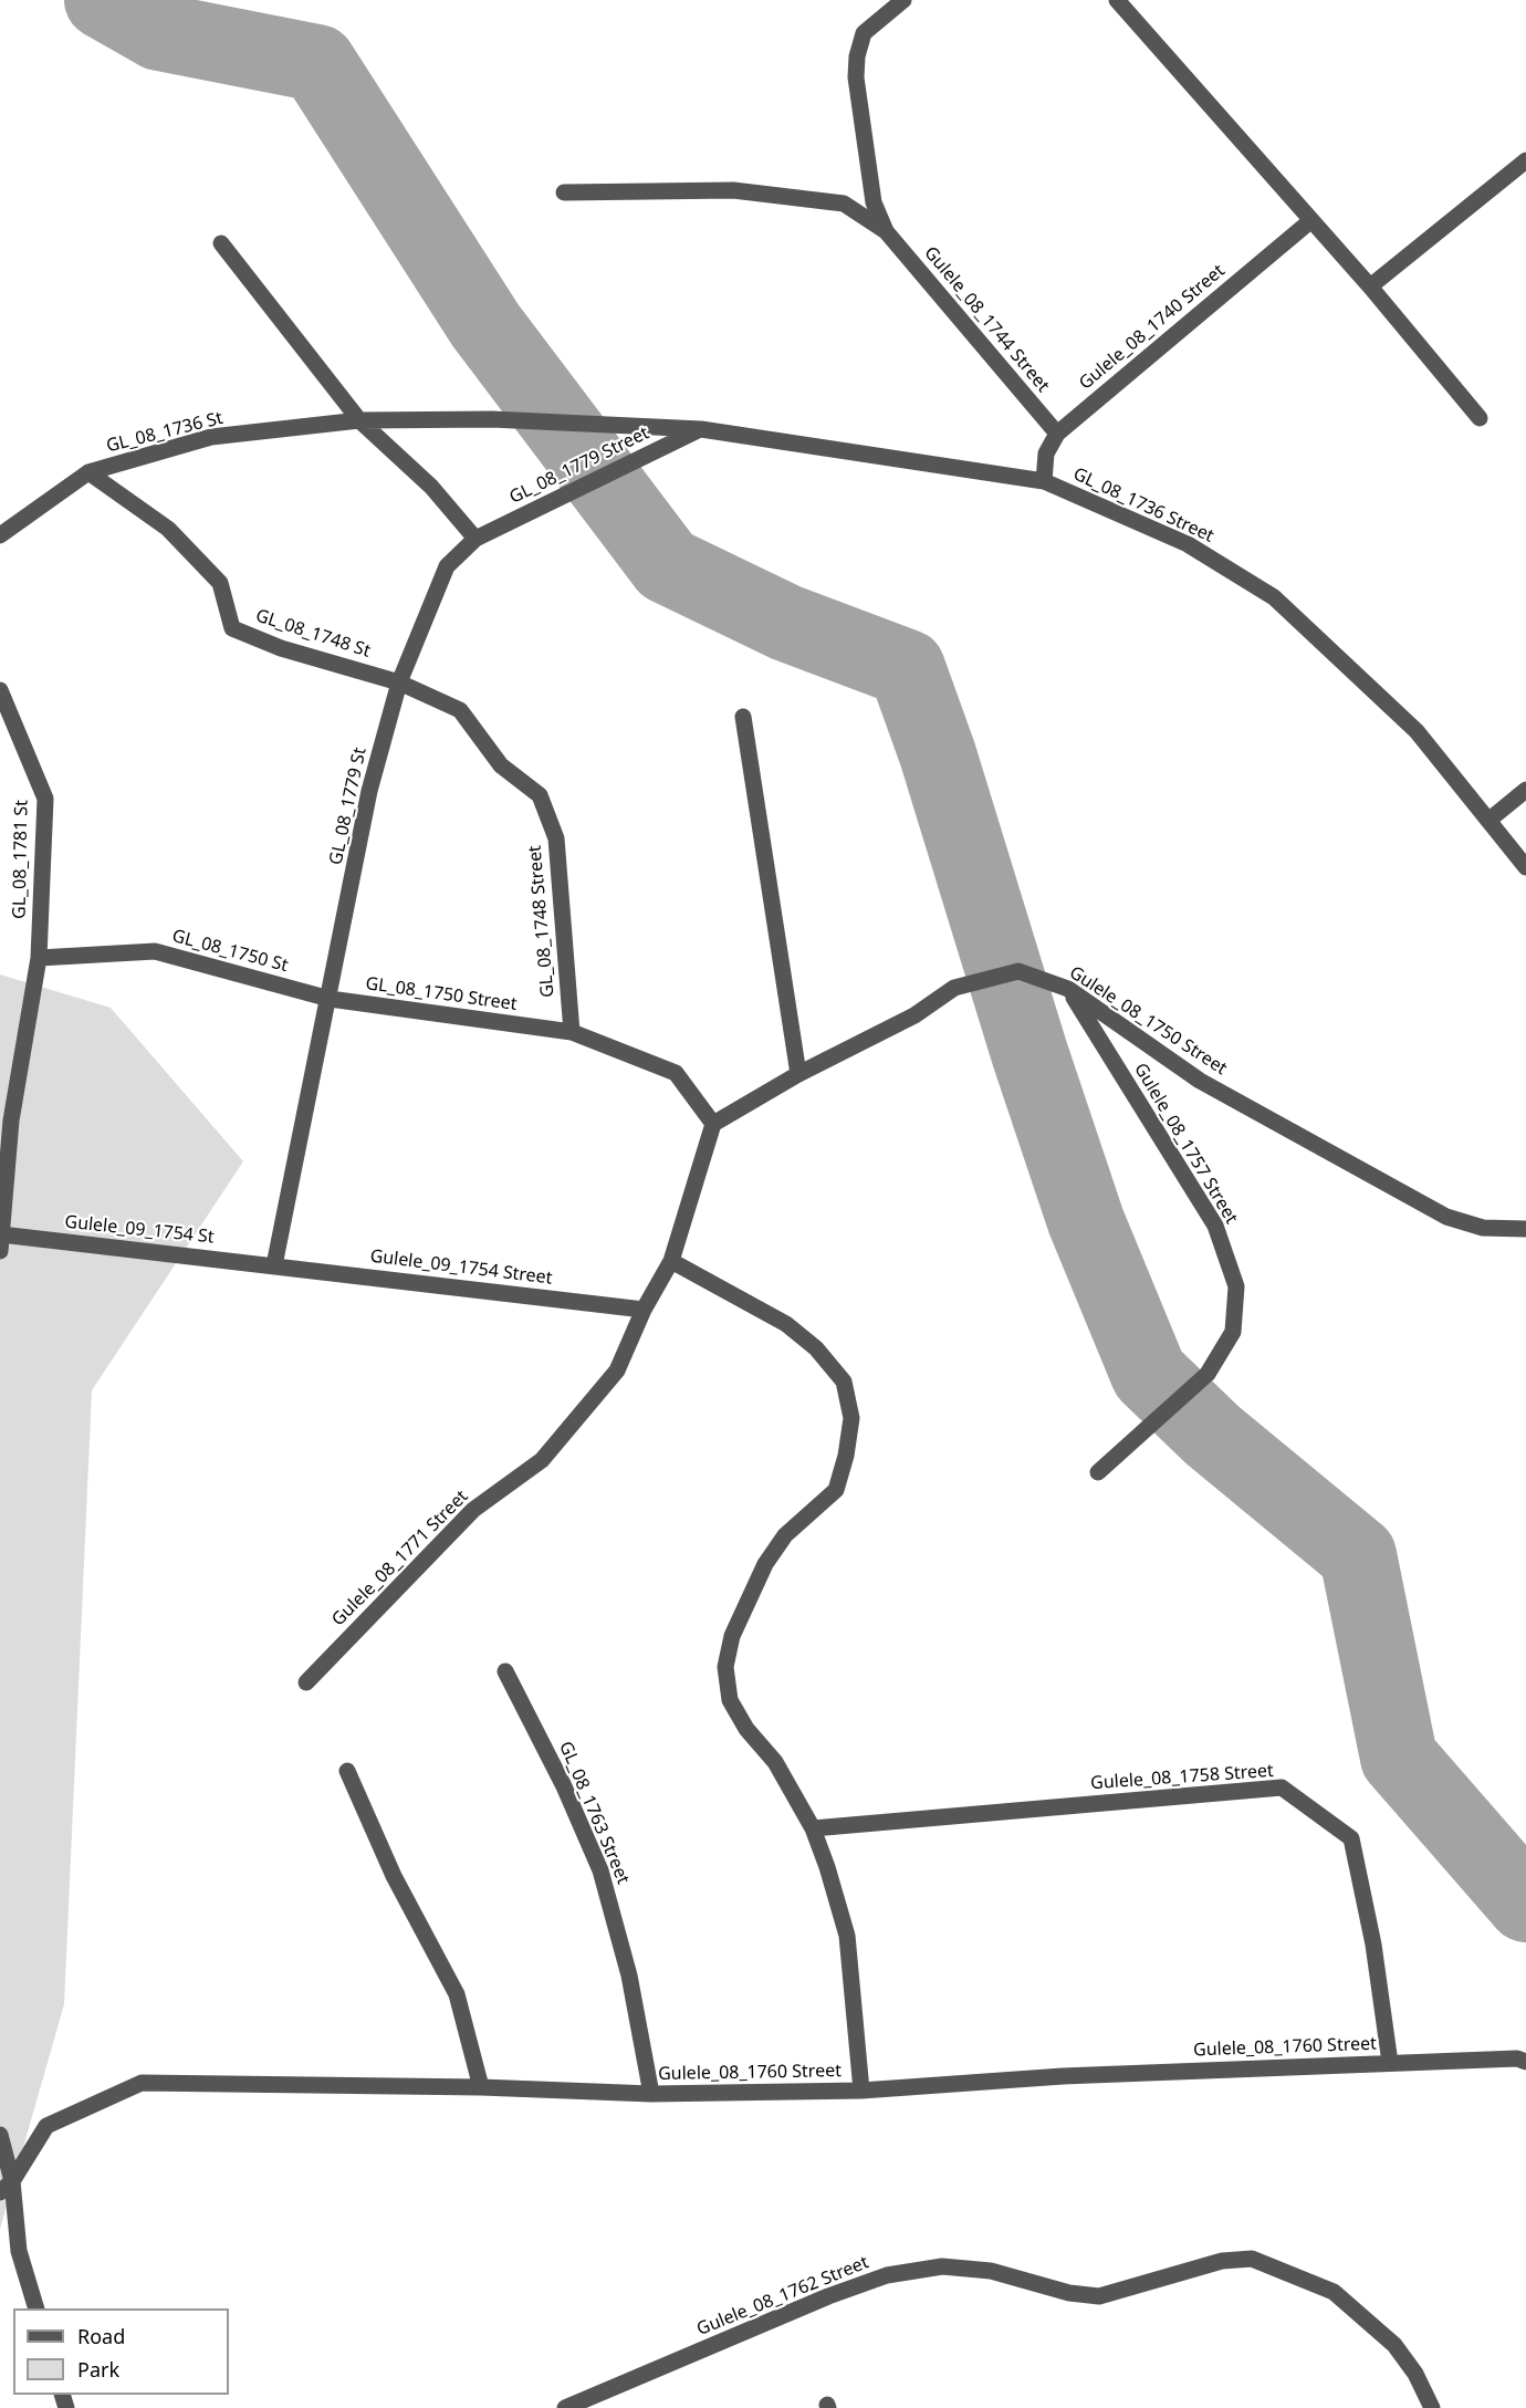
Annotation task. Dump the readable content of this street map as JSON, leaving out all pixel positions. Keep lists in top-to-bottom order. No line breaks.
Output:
{"streets":{"street":["Gulele_08_1744 Street","Gulele_08_1740 Street","GL_08_1736 St","GL_08_1779 Street","GL_08_1736 Street","GL_08_1748 St","GL_08_1779 St","GL_08_1781 St","GL_08_1748 Street","GL_08_1750 St","GL_08_1750 Street","Gulele_08_1750 Street","Gulele_08_1757 Street","Gulele_09_1754 St","Gulele_09_1754 Street","Gulele_08_1771 Street","Gulele_08_1758 Street","GL_08_1763 Street","Gulele_08_1760 Street","Gulele_08_1762 Street"]},"crossings":[["Gulele_08_1744 Street","Gulele_08_1740 Street"],["Gulele_08_1740 Street","GL_08_1736 Street"],["GL_08_1736 St","GL_08_1779 Street"],["GL_08_1736 St","GL_08_1736 Street"],["GL_08_1736 St","GL_08_1748 St"],["GL_08_1779 Street","GL_08_1736 Street"],["GL_08_1779 Street","GL_08_1779 St"],["GL_08_1748 St","GL_08_1779 St"],["GL_08_1748 St","GL_08_1748 Street"],["GL_08_1779 St","GL_08_1748 Street"],["GL_08_1779 St","GL_08_1750 St"],["GL_08_1779 St","GL_08_1750 Street"],["GL_08_1779 St","Gulele_09_1754 St"],["GL_08_1779 St","Gulele_09_1754 Street"],["GL_08_1781 St","GL_08_1750 St"],["GL_08_1781 St","Gulele_09_1754 St"],["GL_08_1748 Street","GL_08_1750 Street"],["GL_08_1750 St","GL_08_1750 Street"],["GL_08_1750 Street","Gulele_08_1750 Street"],["GL_08_1750 Street","Gulele_08_1771 Street"],["Gulele_08_1750 Street","Gulele_08_1757 Street"],["Gulele_08_1750 Street","Gulele_08_1771 Street"],["Gulele_09_1754 St","Gulele_09_1754 Street"],["Gulele_09_1754 Street","Gulele_08_1771 Street"],["Gulele_08_1758 Street","Gulele_08_1760 Street"],["GL_08_1763 Street","Gulele_08_1760 Street"]],"legend":["Road","Park"]}
